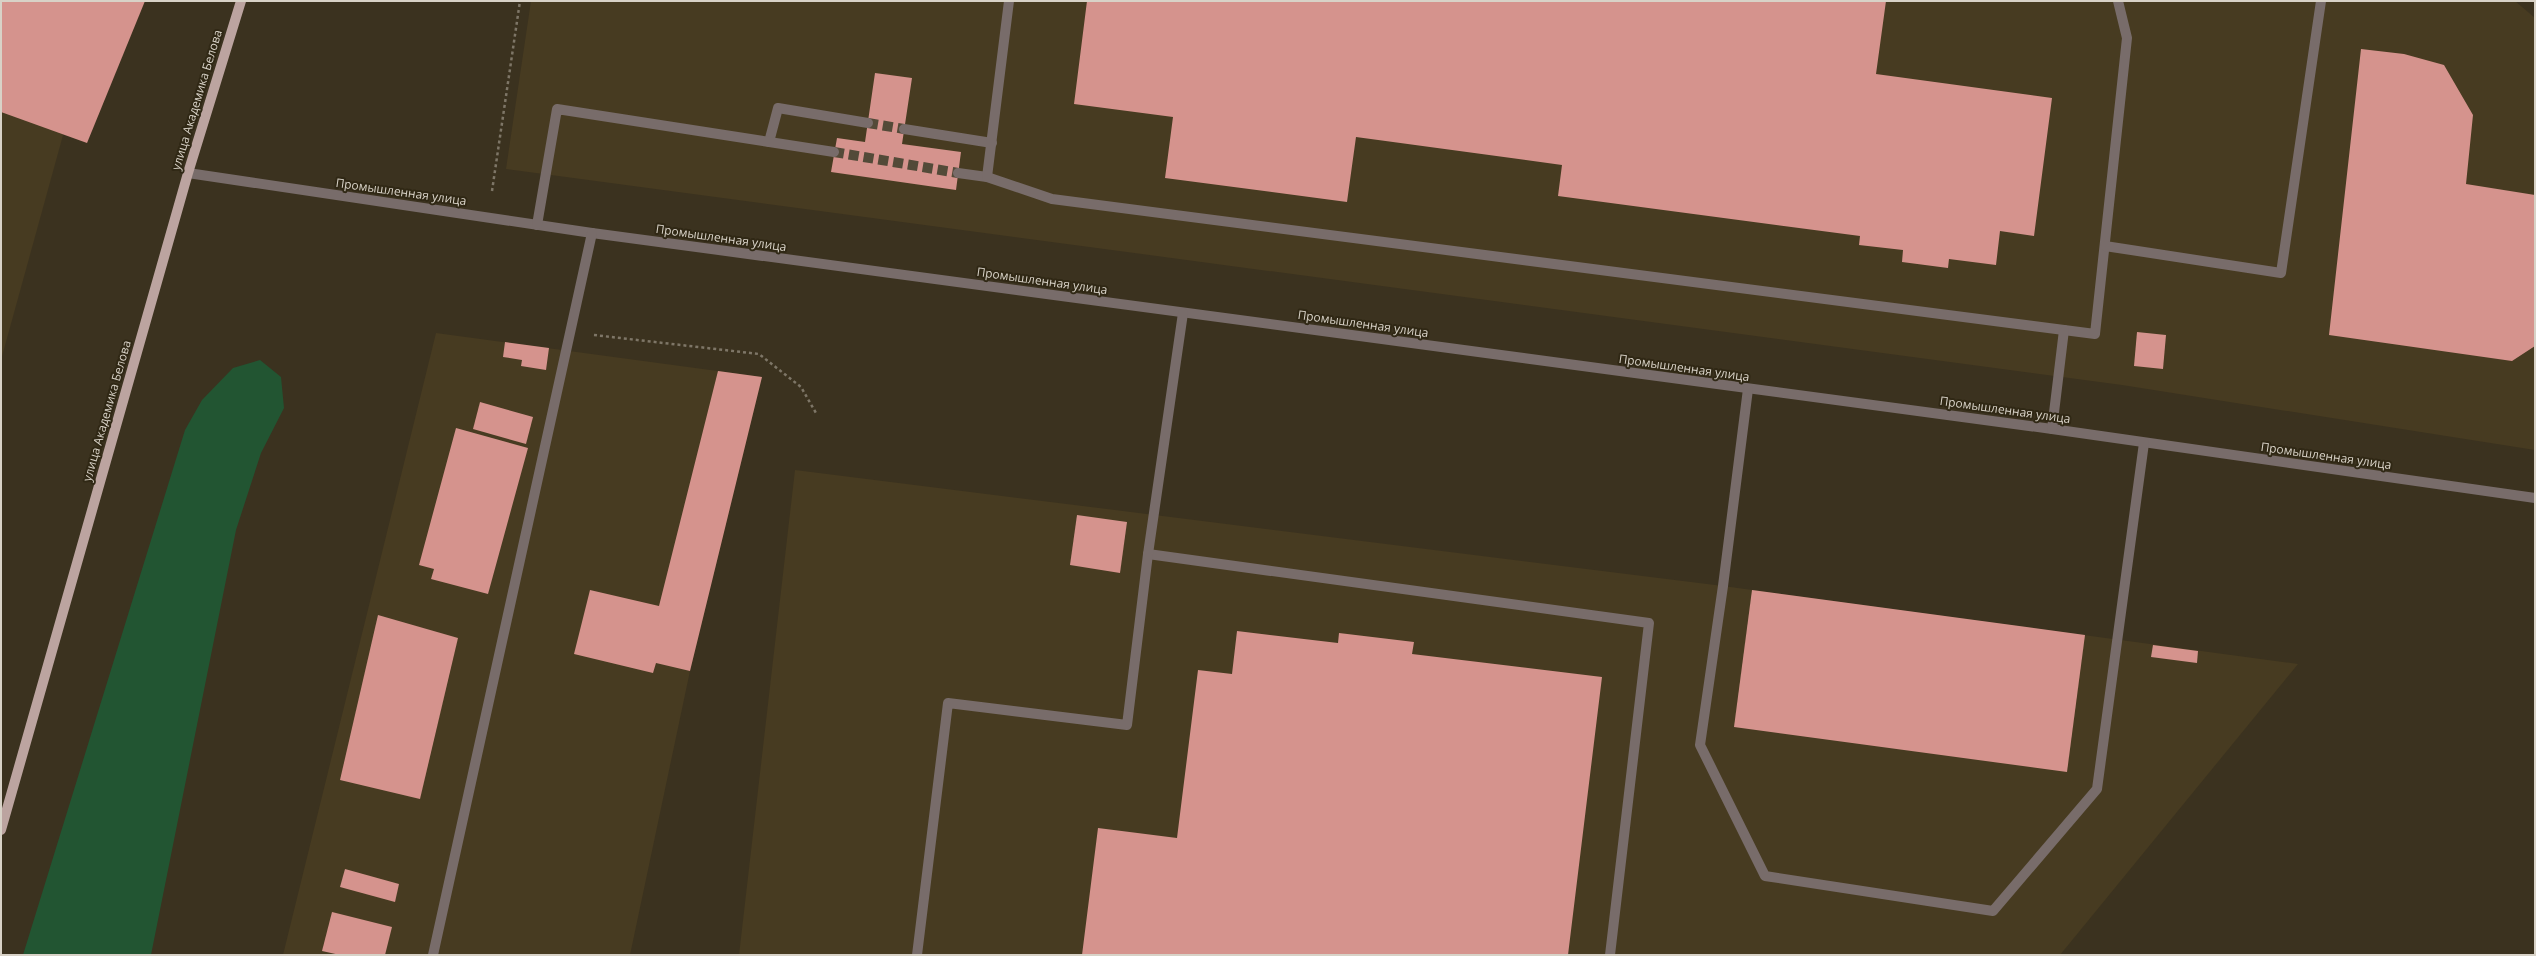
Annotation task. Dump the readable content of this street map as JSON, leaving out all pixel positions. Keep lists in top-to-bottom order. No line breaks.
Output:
{"streets":{"main road":["улица Академика Белова"],"street":["Промышленная улица"]},"crossings":[["улица Академика Белова","Промышленная улица"]]}
